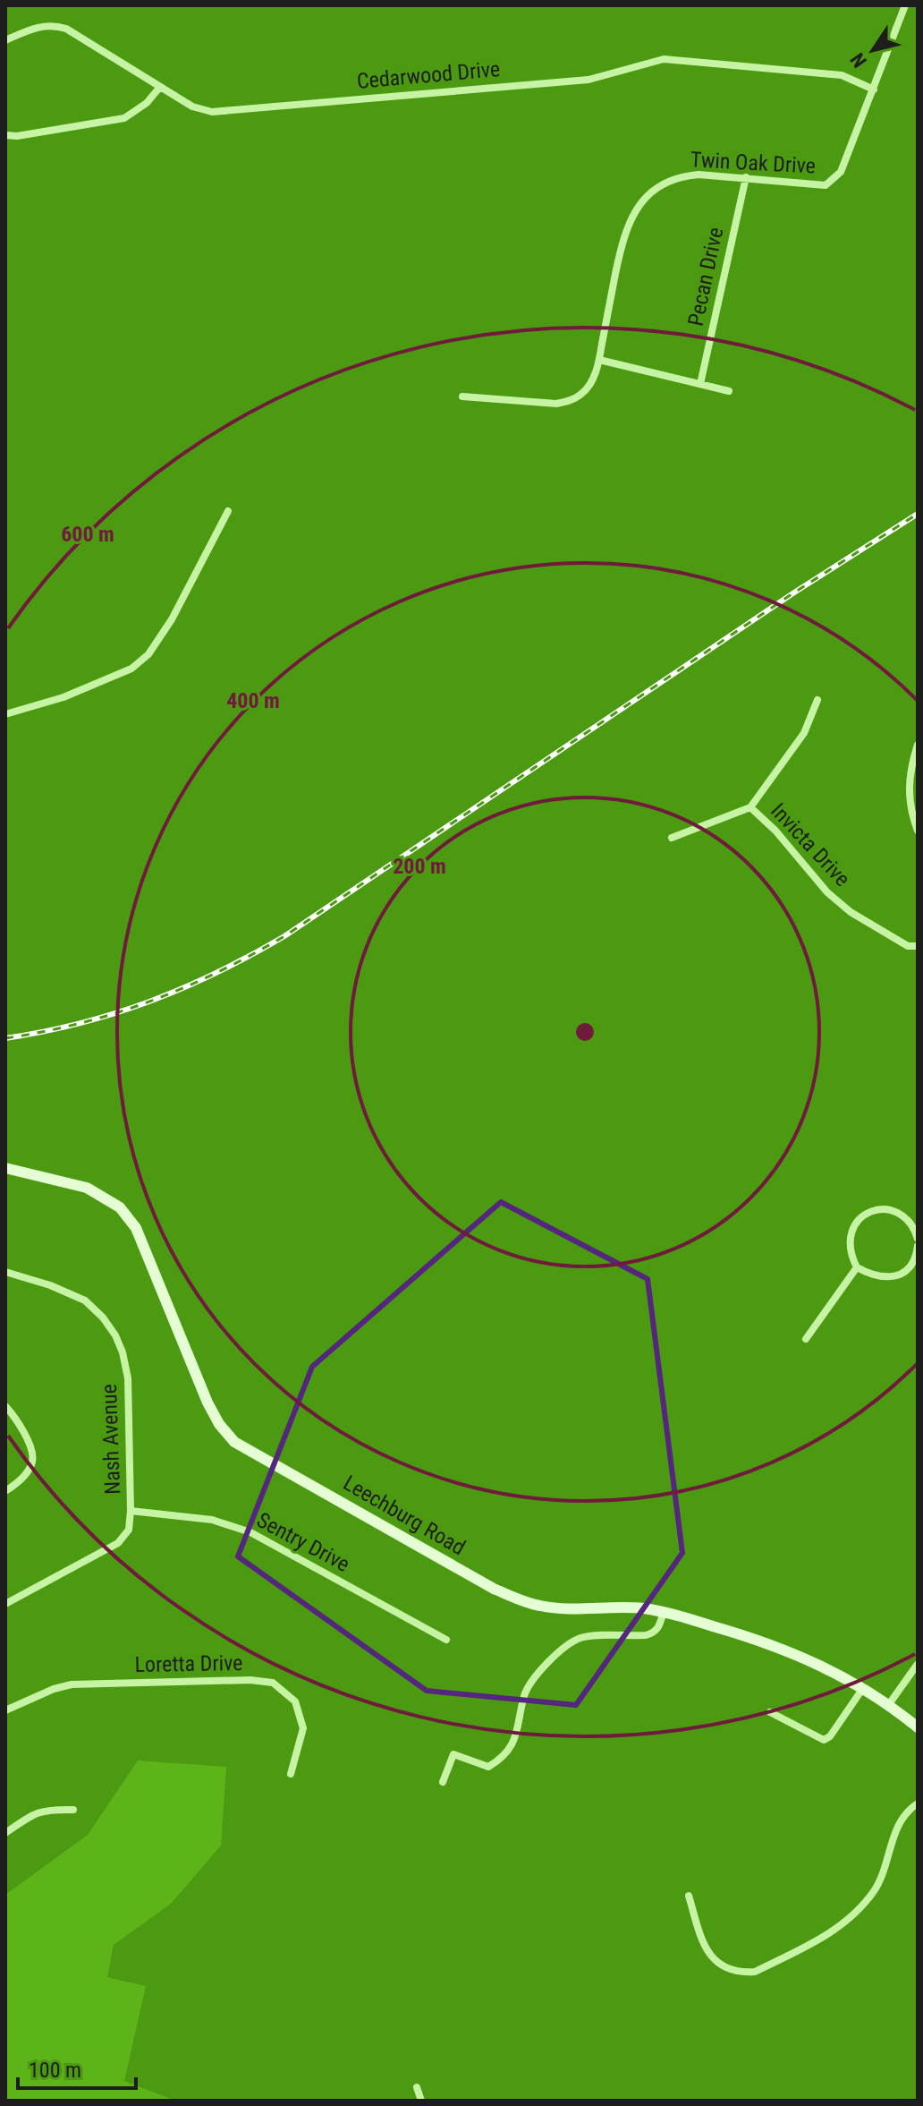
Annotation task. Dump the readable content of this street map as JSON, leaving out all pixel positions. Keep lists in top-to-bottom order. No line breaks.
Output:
{"streets":{"street":["Cedarwood Drive","Twin Oak Drive","Pecan Drive","Invicta Drive","Nash Avenue","Leechburg Road","Sentry Drive","Loretta Drive"]},"crossings":[["Cedarwood Drive","Twin Oak Drive"],["Twin Oak Drive","Pecan Drive"],["Nash Avenue","Sentry Drive"]],"scale_bar":"100 m","north":"bottom left","rings":["600 m","400 m","200 m"]}
